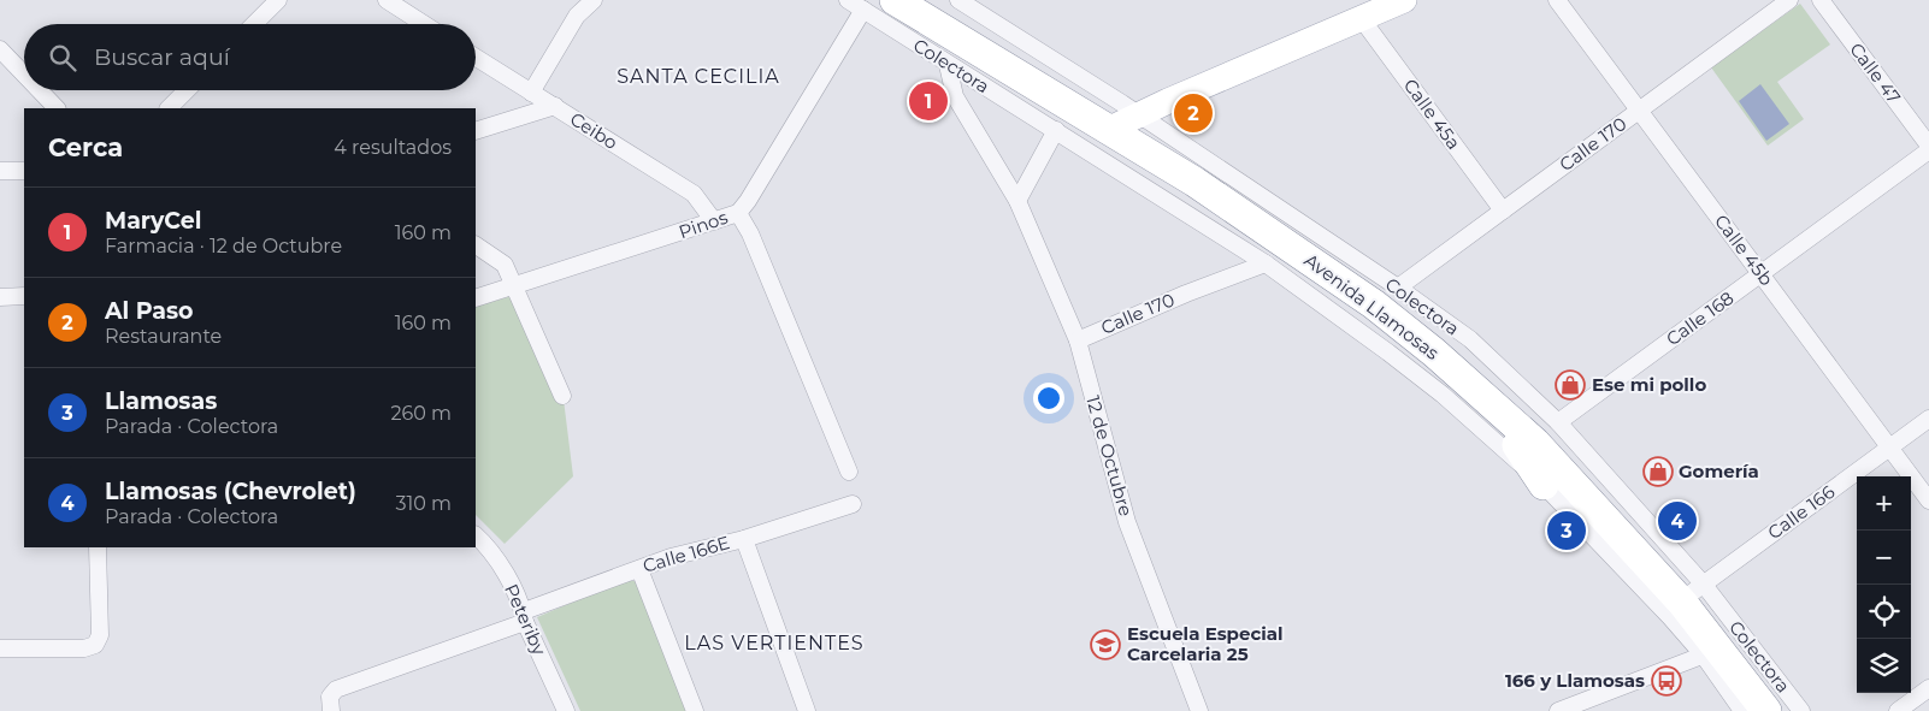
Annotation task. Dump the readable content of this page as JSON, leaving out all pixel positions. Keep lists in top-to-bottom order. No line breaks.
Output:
{"streets":{"highway":["Avenida Llamosas"],"street":["Colectora","Calle 47","Calle 45a","Ceibo","Calle 170","Pinos","Calle 45b","Calle 168","12 de Octubre","Calle 166","Calle 166E","Peteriby"]},"crossings":[["Colectora","Calle 170"],["Colectora","Pinos"],["Colectora","Avenida Llamosas"],["Colectora","Calle 168"],["Colectora","12 de Octubre"],["Colectora","Calle 166"],["Calle 45a","Calle 170"],["Ceibo","Pinos"],["Calle 170","Calle 45b"],["Calle 170","12 de Octubre"],["Calle 45b","Calle 168"],["Calle 45b","Calle 166"],["Avenida Llamosas","Calle 166"],["Calle 166E","Peteriby"]],"districts":["SANTA CECILIA","LAS VERTIENTES"],"places":{"shop":["Ese mi pollo","Gomería"],"school or university":["Escuela Especial Carcelaria 25"],"bus stop":["166 y Llamosas"]},"page":{"search":"Buscar aquí","pins":["1","2","4","3"],"heading":["Cerca","4 resultados"],"list":[{"mark":"1","name":"MaryCel","note":"Farmacia · 12 de Octubre","value":"160 m"},{"mark":"2","name":"Al Paso","note":"Restaurante","value":"160 m"},{"mark":"3","name":"Llamosas","note":"Parada · Colectora","value":"260 m"},{"mark":"4","name":"Llamosas (Chevrolet)","note":"Parada · Colectora","value":"310 m"}],"map_buttons":["+","−"]}}
